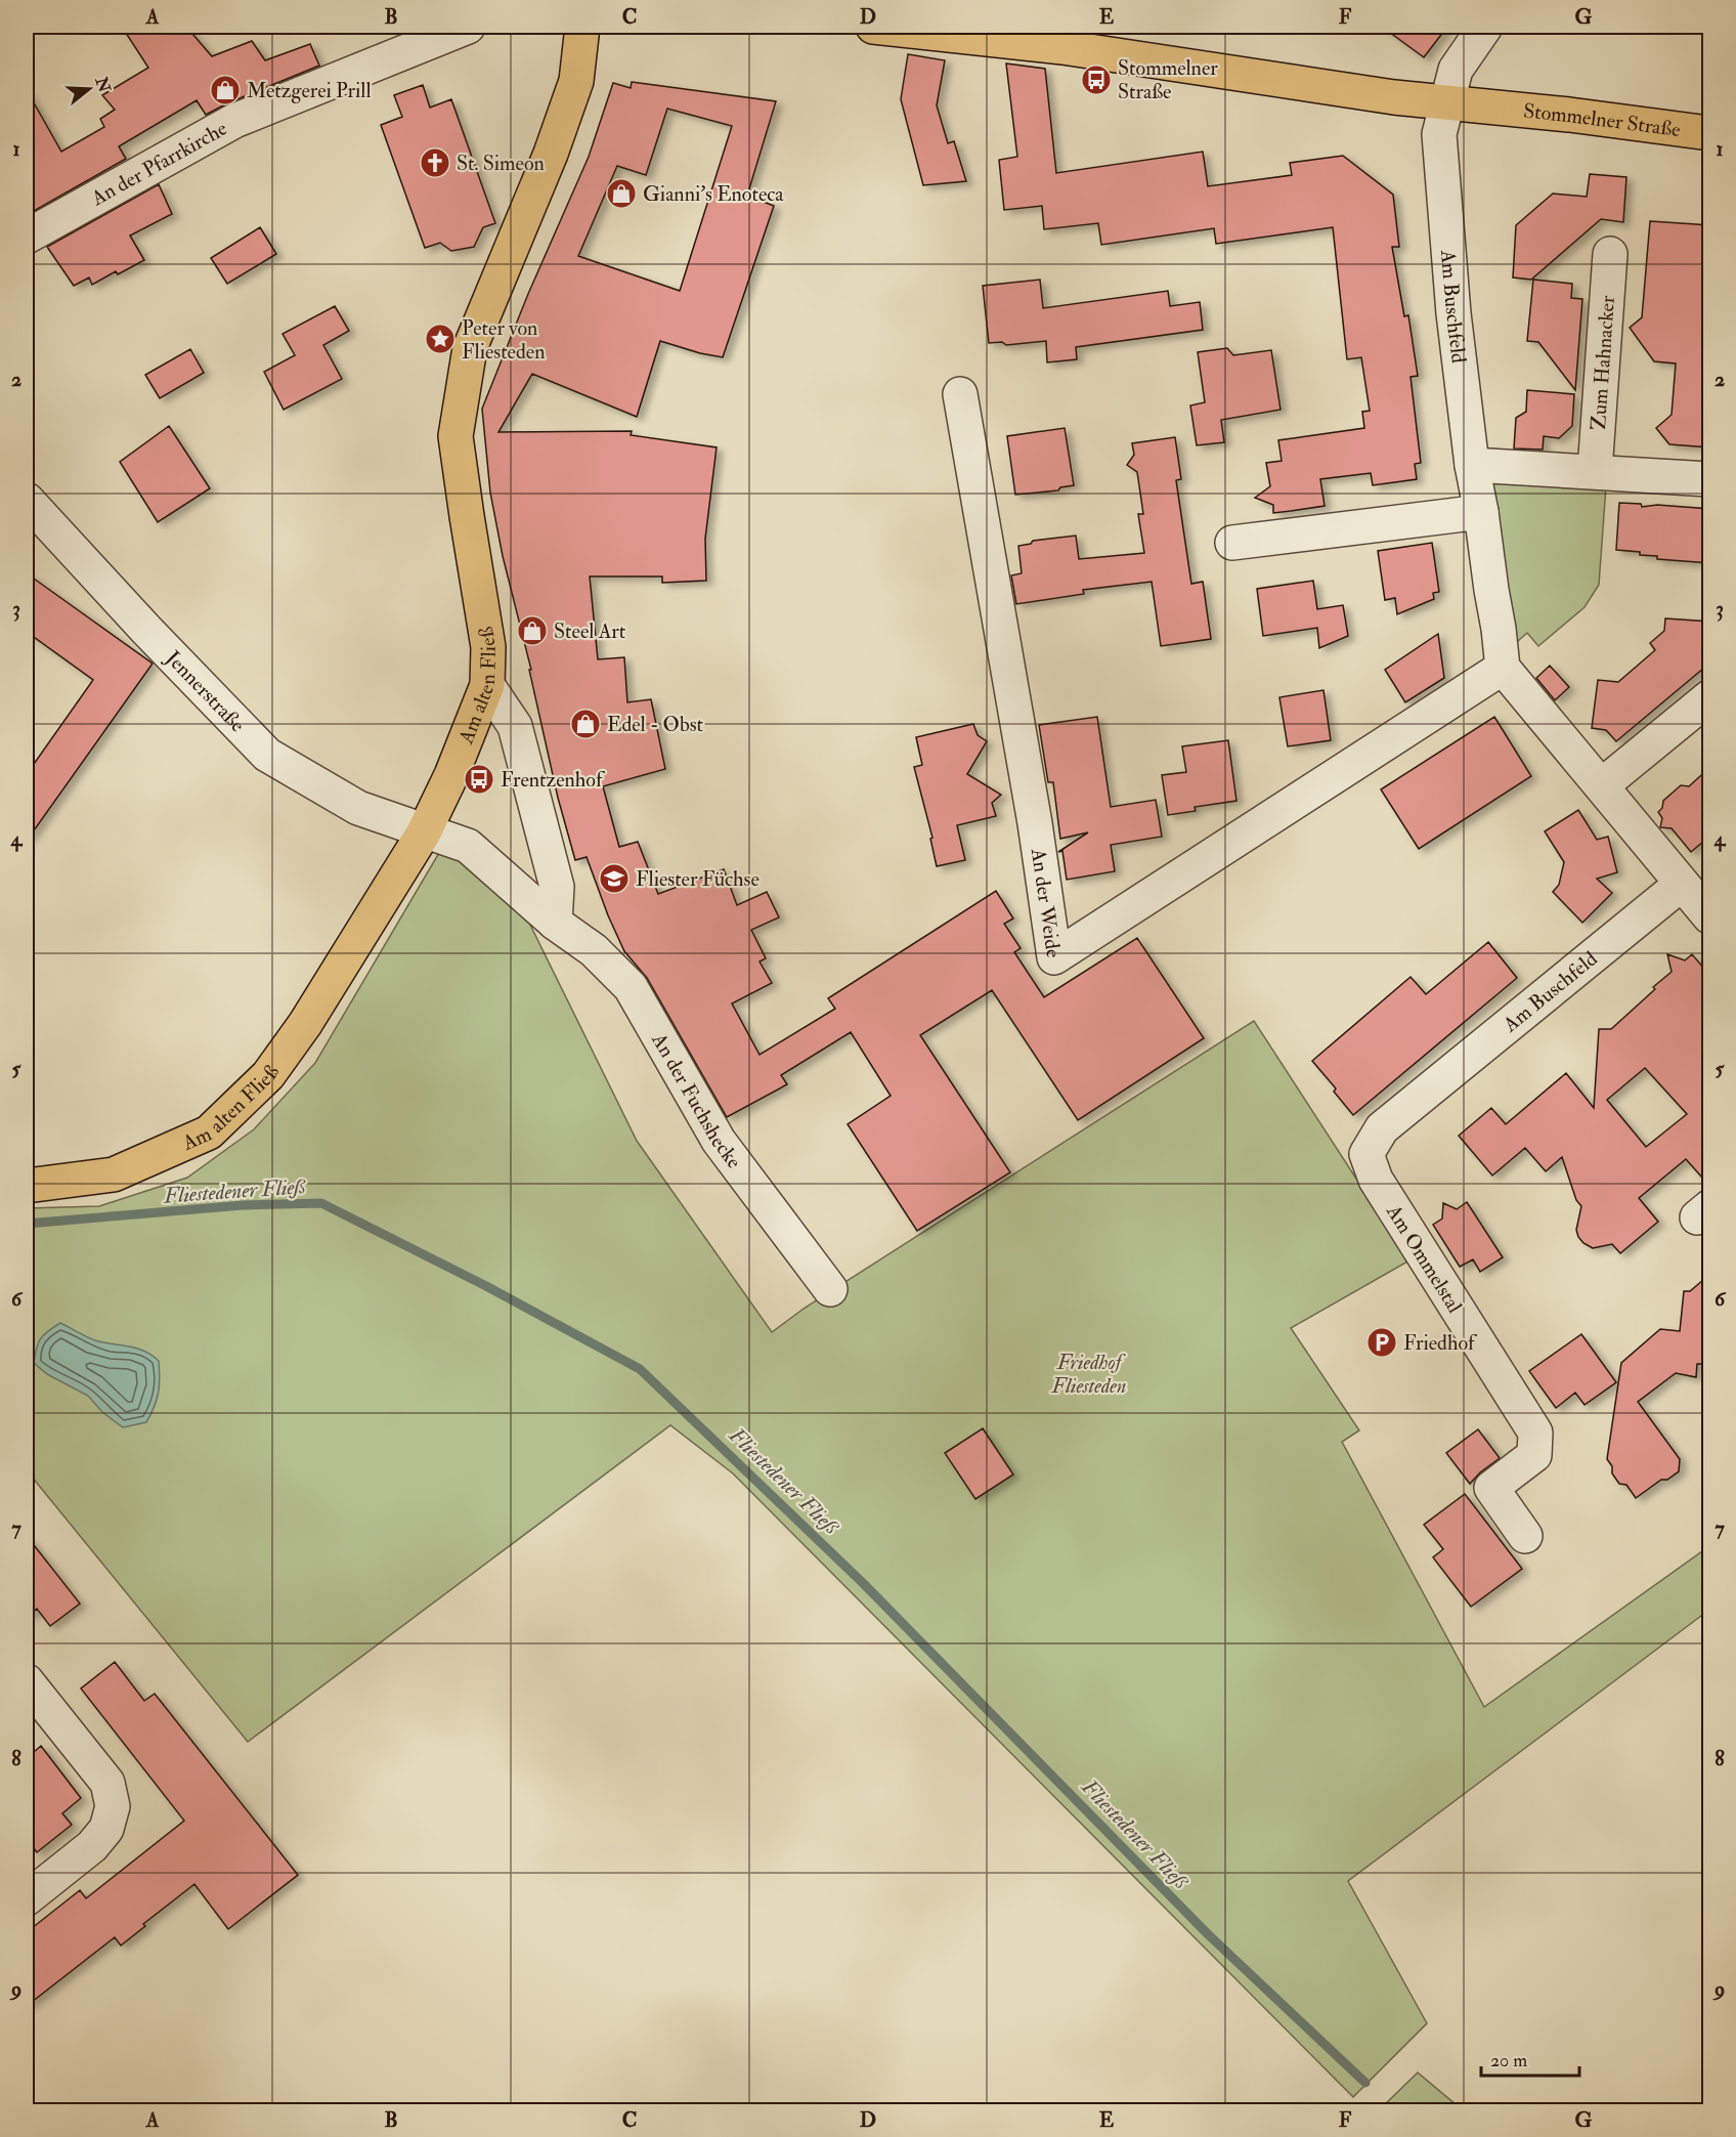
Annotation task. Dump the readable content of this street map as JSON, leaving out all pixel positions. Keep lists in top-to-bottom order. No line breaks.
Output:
{"streets":{"main road":["Stommelner Straße","Am alten Fließ"],"street":["An der Pfarrkirche","Am Buschfeld","Zum Hahnacker","Jennerstraße","An der Weide","An der Fuchshecke","Am Ommelstal"]},"crossings":[["Stommelner Straße","Am Buschfeld"],["Am Buschfeld","An der Weide"],["Am Buschfeld","Am Ommelstal"],["Am alten Fließ","Jennerstraße"],["Am alten Fließ","An der Fuchshecke"],["Jennerstraße","An der Fuchshecke"]],"water":["Fliestedener Fließ"],"parks":["Friedhof Fliesteden"],"places":{"bus stop":["Stommelner Straße","Frentzenhof"],"shop":["Metzgerei Prill","Gianni's Enoteca","Steel Art","Edel - Obst"],"church":["St. Simeon"],"place":["Peter von Fliesteden"],"school or university":["Fliester Füchse"],"parking":["Friedhof"]},"scale_bar":"20 m","north":"right","grid":{"columns":["A","B","C","D","E","F","G"],"rows":["1","2","3","4","5","6","7","8","9"]}}
